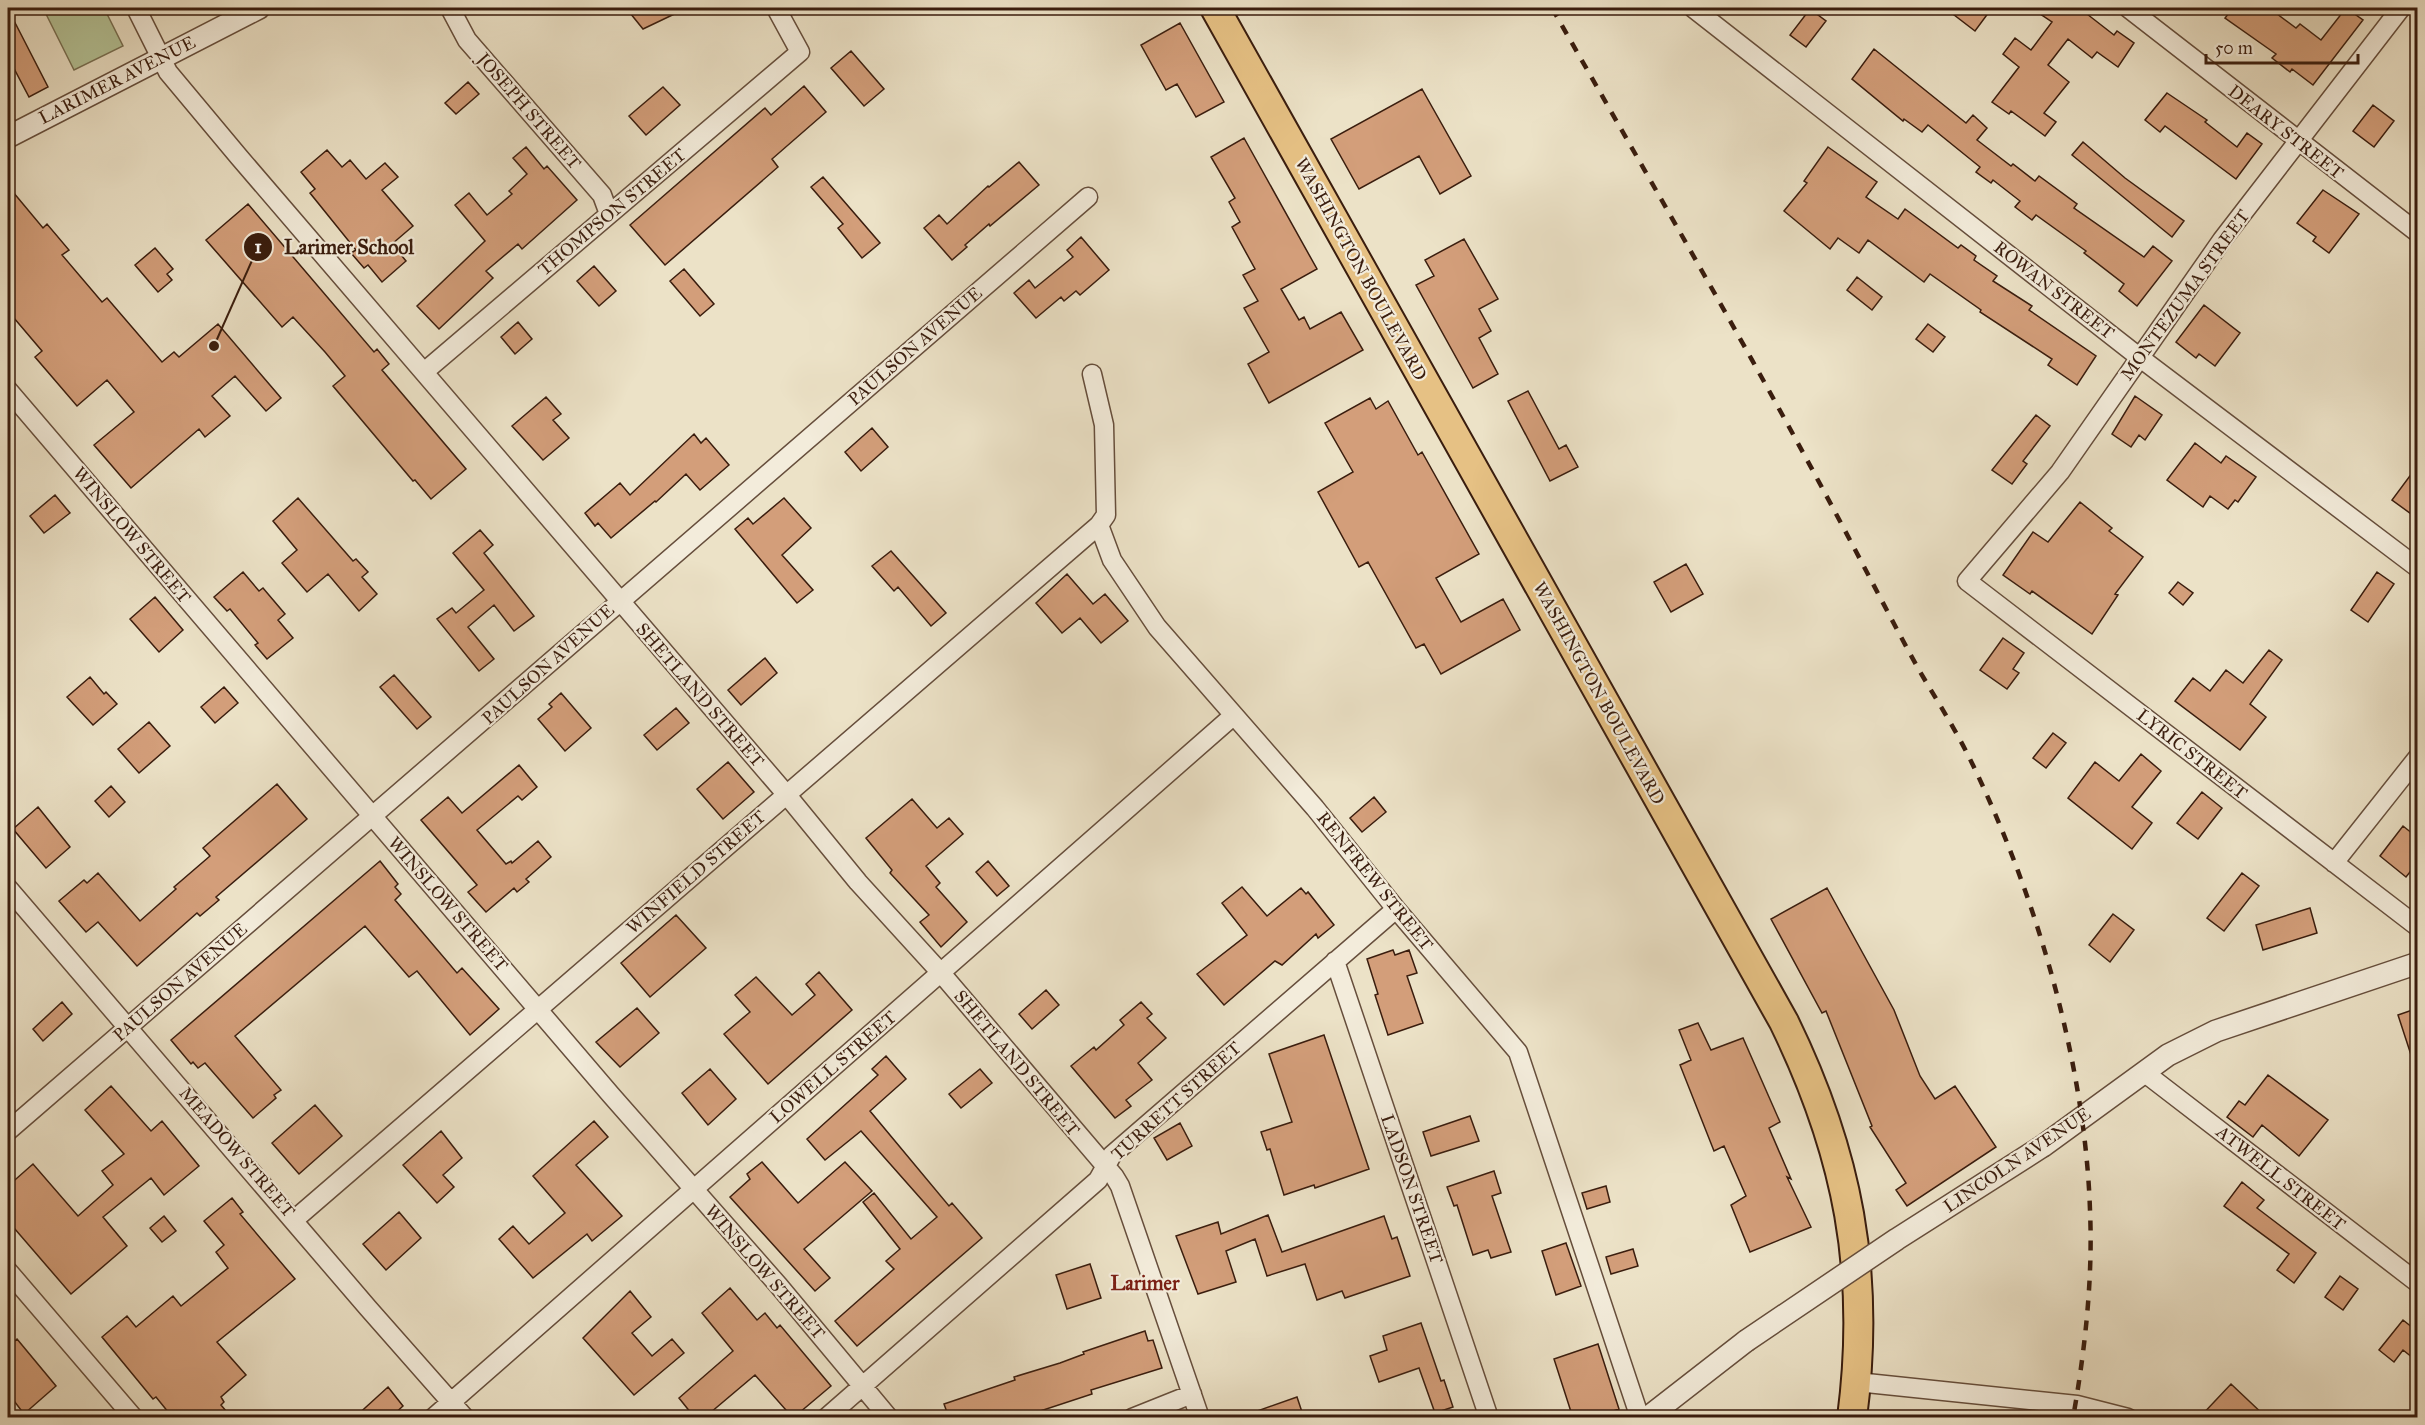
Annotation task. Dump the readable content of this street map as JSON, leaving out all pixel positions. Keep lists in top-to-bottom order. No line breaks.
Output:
{"streets":{"highway":["WASHINGTON BOULEVARD"],"street":["LARIMER AVENUE","JOSEPH STREET","DEARY STREET","THOMPSON STREET","ROWAN STREET","MONTEZUMA STREET","PAULSON AVENUE","WINSLOW STREET","SHETLAND STREET","LYRIC STREET","WINFIELD STREET","RENFREW STREET","LOWELL STREET","TURRETT STREET","MEADOW STREET","LINCOLN AVENUE","ATWELL STREET","LADSON STREET"]},"crossings":[["LARIMER AVENUE","SHETLAND STREET"],["JOSEPH STREET","THOMPSON STREET"],["DEARY STREET","MONTEZUMA STREET"],["THOMPSON STREET","SHETLAND STREET"],["ROWAN STREET","MONTEZUMA STREET"],["MONTEZUMA STREET","LYRIC STREET"],["PAULSON AVENUE","WINSLOW STREET"],["PAULSON AVENUE","SHETLAND STREET"],["PAULSON AVENUE","MEADOW STREET"],["WINSLOW STREET","WINFIELD STREET"],["WINSLOW STREET","LOWELL STREET"],["WINSLOW STREET","TURRETT STREET"],["SHETLAND STREET","WINFIELD STREET"],["SHETLAND STREET","LOWELL STREET"],["SHETLAND STREET","TURRETT STREET"],["WINFIELD STREET","RENFREW STREET"],["WINFIELD STREET","MEADOW STREET"],["RENFREW STREET","LOWELL STREET"],["RENFREW STREET","TURRETT STREET"],["LOWELL STREET","MEADOW STREET"],["TURRETT STREET","LADSON STREET"],["LINCOLN AVENUE","ATWELL STREET"]],"districts":["Larimer"],"places":["Larimer School"],"scale_bar":"50 m"}
